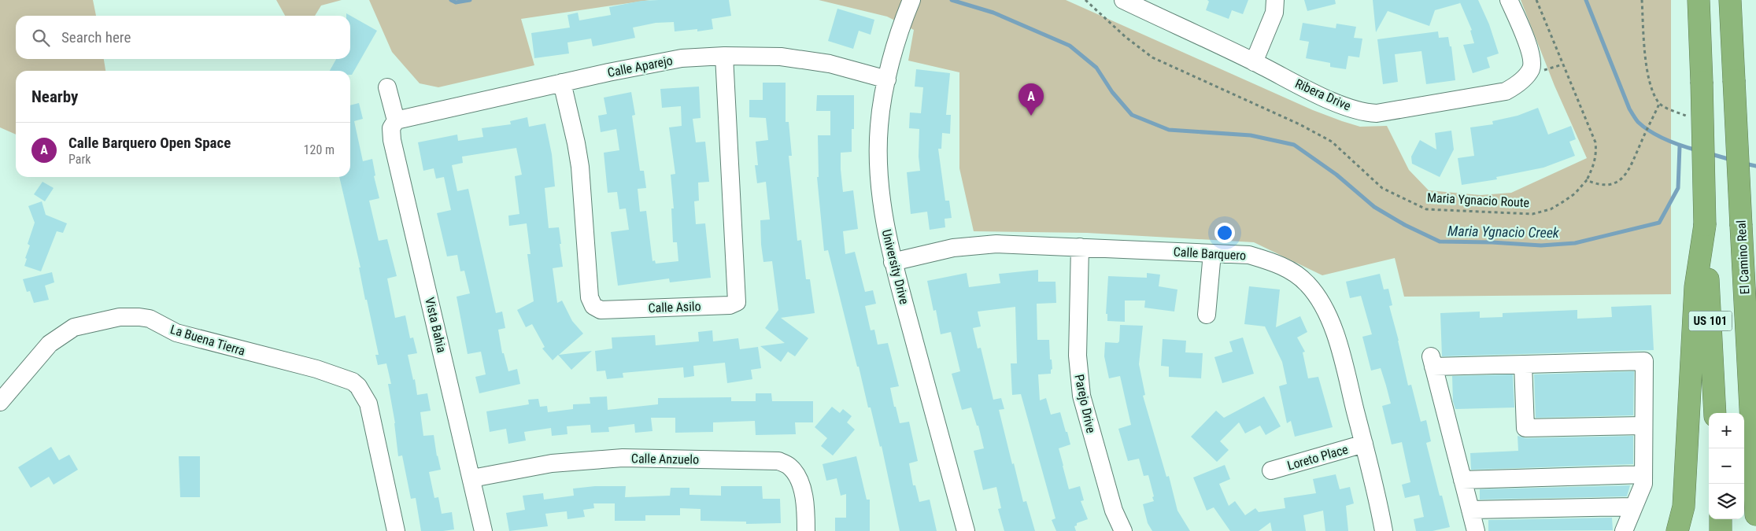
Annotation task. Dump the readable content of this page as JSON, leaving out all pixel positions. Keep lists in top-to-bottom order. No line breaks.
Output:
{"streets":{"highway":["El Camino Real","US 101"],"street":["Calle Aparejo","Ribera Drive","Calle Barquero","University Drive","Calle Asilo","Vista Bahia","La Buena Tierra","Parejo Drive","Loreto Place","Calle Anzuelo"],"path":["Maria Ygnacio Route"]},"crossings":[["Calle Aparejo","University Drive"],["Calle Aparejo","Calle Asilo"],["Calle Aparejo","Vista Bahia"],["Calle Barquero","University Drive"],["Calle Barquero","Parejo Drive"],["Calle Barquero","Loreto Place"],["Vista Bahia","Calle Anzuelo"]],"water":["Maria Ygnacio Creek"],"page":{"search":"Search here","heading":"Nearby","pins":"A","list":[{"mark":"A","name":"Calle Barquero Open Space","note":"Park","value":"120 m"}],"map_buttons":["+","−"]}}
